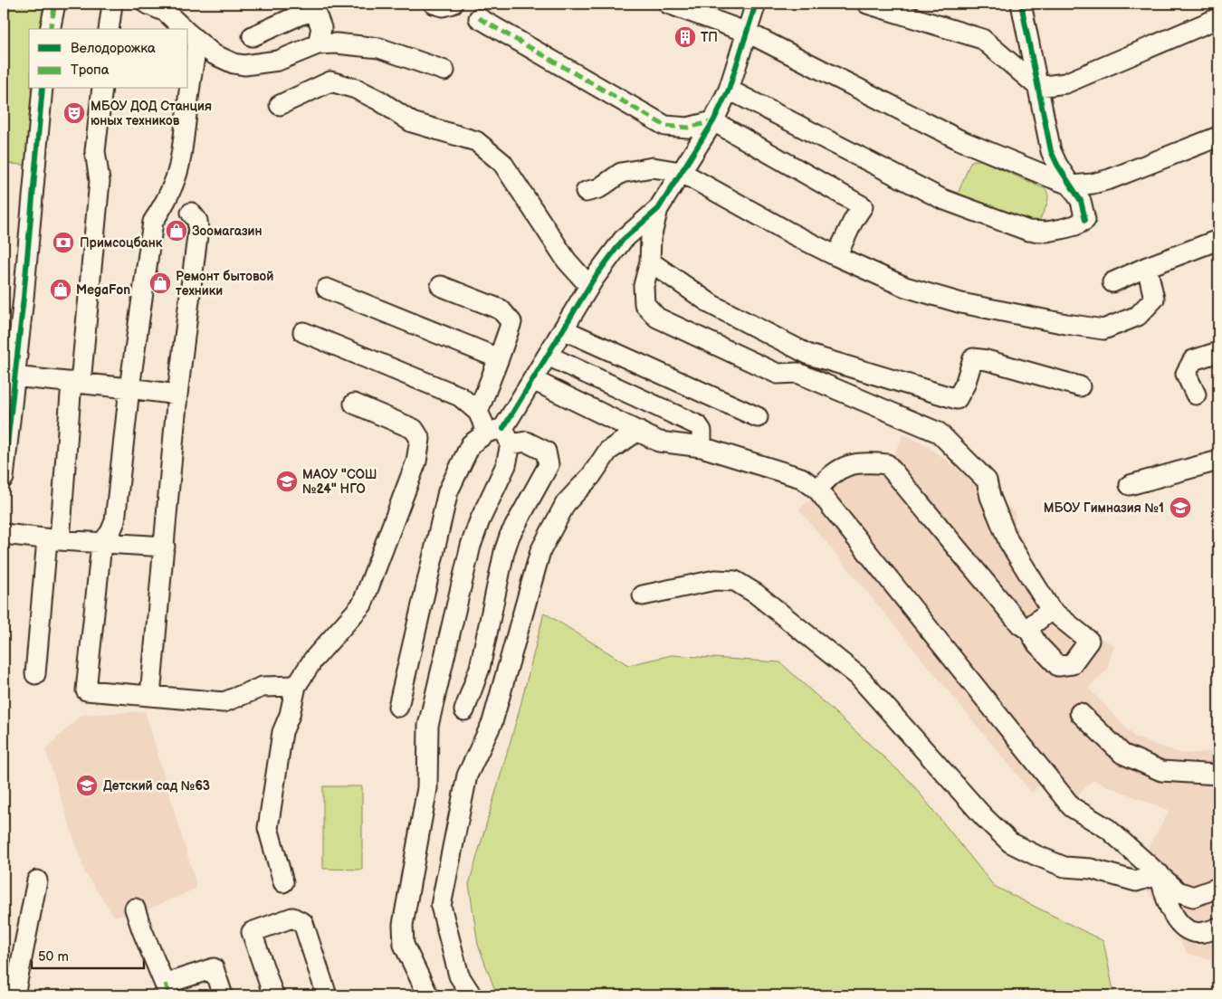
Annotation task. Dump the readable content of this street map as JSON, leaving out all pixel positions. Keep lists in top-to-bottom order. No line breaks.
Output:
{"places":{"building":["ТП"],"theatre":["МБОУ ДОД Станция юных техников"],"shop":["Зоомагазин","Ремонт бытовой техники","MegaFon"],"bank":["Примсоцбанк"],"school or university":["МАОУ \"СОШ №24\" НГО","МБОУ Гимназия №1","Детский сад №63"]},"legend":["Велодорожка","Тропа"],"scale_bar":"50 m"}
